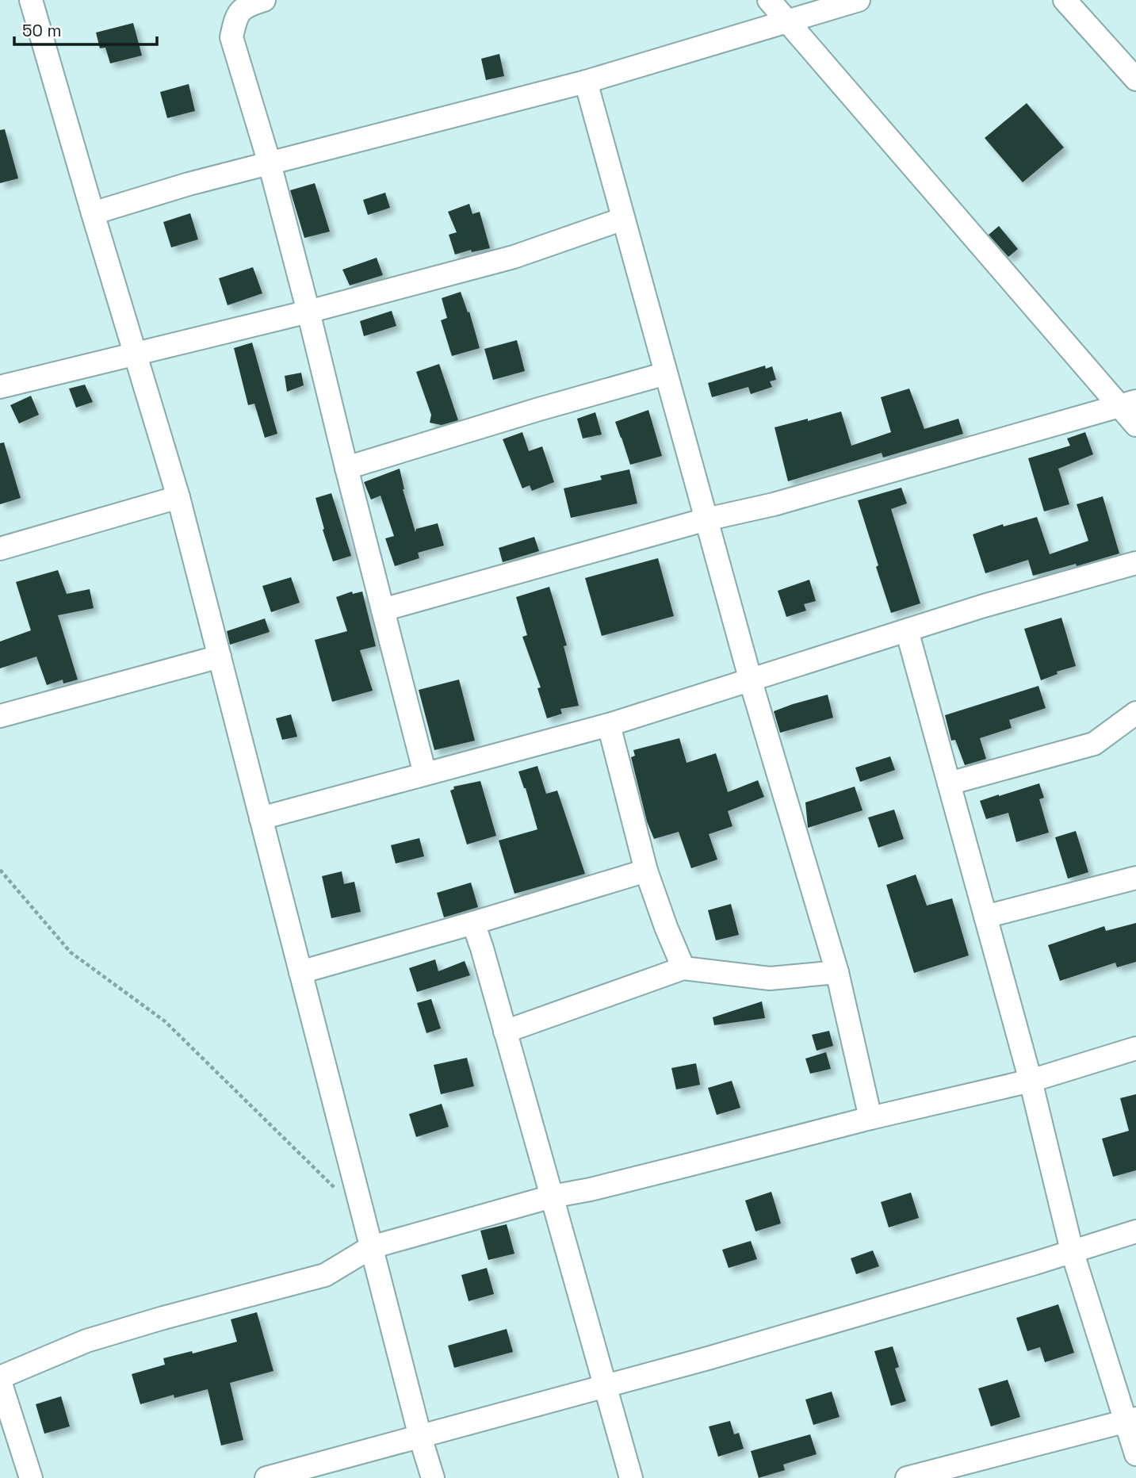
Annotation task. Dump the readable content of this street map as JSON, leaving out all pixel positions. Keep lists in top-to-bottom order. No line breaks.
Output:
{"scale_bar":"50 m"}
